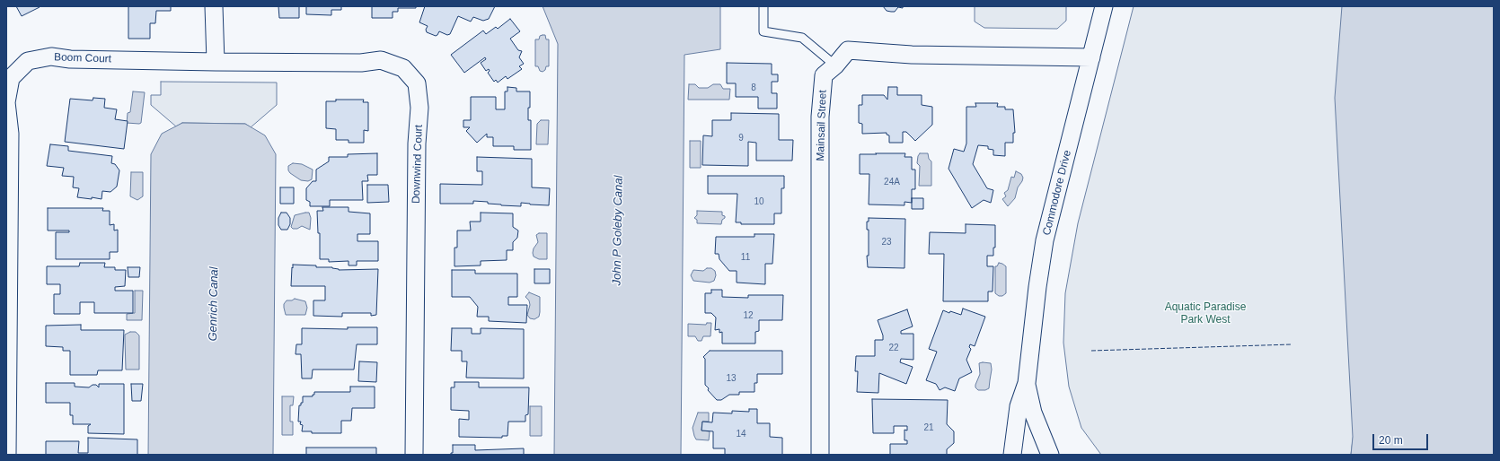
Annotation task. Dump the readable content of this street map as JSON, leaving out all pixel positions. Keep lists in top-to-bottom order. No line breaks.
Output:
{"streets":{"street":["Boom Court","Mainsail Street","Downwind Court","Commodore Drive"]},"crossings":[["Boom Court","Downwind Court"],["Mainsail Street","Commodore Drive"]],"water":["John P Goleby Canal","Genrich Canal"],"parks":["Aquatic Paradise Park West"],"house_numbers":["8","9","24A","10","23","11","12","22","13","21","14"],"scale_bar":"20 m"}
